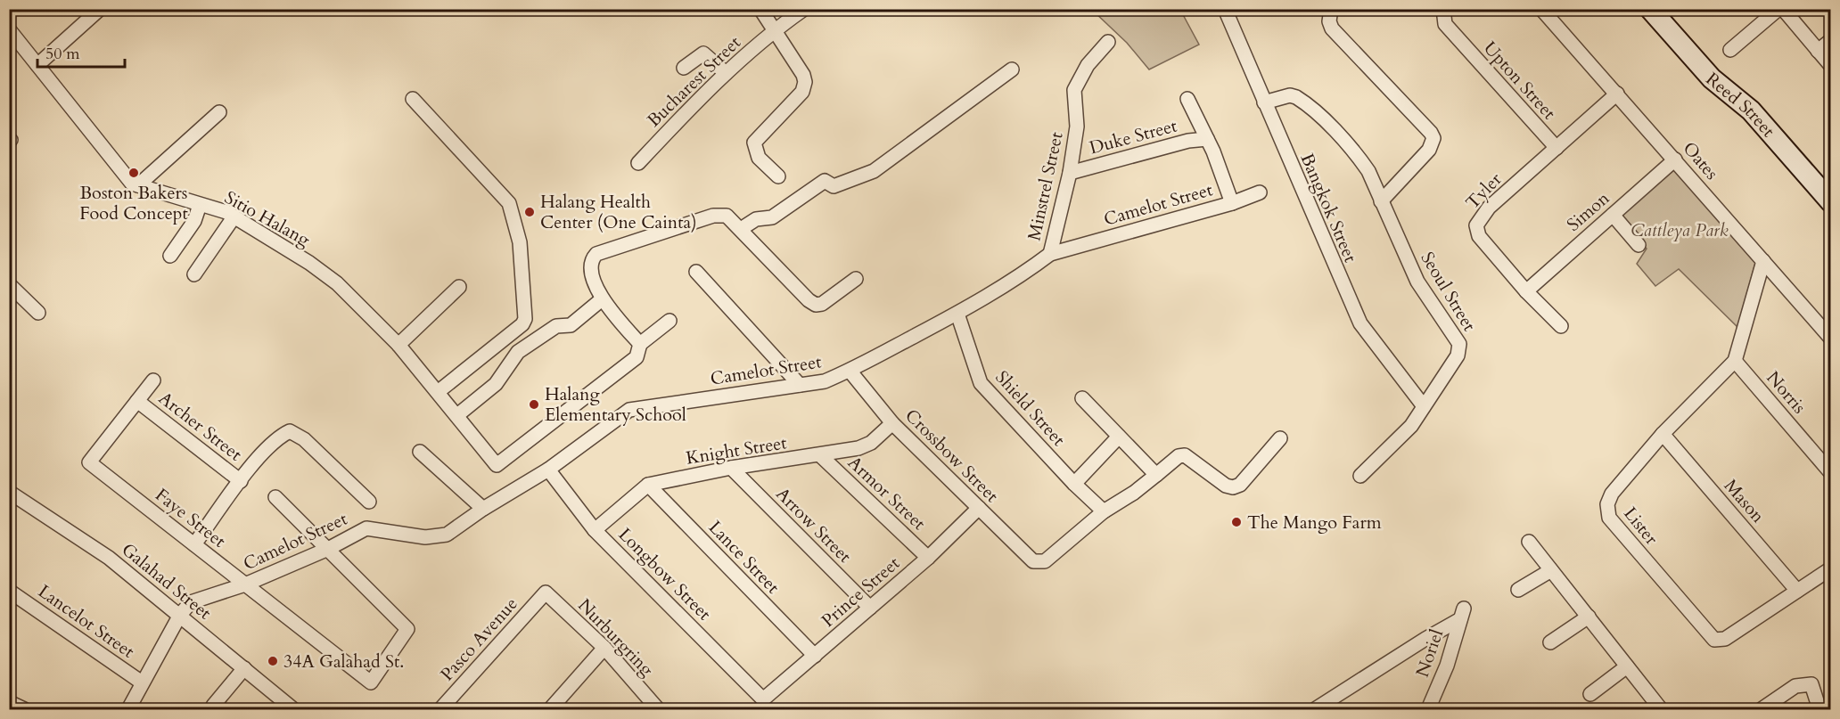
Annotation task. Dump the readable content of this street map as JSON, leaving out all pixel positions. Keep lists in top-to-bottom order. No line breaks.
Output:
{"streets":{"street":["Upton Street","Bucharest Street","Reed Street","Duke Street","Oates","Minstrel Street","Tyler","Camelot Street","Bangkok Street","Simon","Sitio Halang","Seoul Street","Norris","Shield Street","Archer Street","Knight Street","Crossbow Street","Armor Street","Mason","Faye Street","Arrow Street","Lister","Lance Street","Longbow Street","Galahad Street","Prince Street","Lancelot Street","Nurburgring","Pasco Avenue","Noriel"]},"crossings":[["Upton Street","Tyler"],["Duke Street","Minstrel Street"],["Oates","Tyler"],["Oates","Simon"],["Oates","Lister"],["Minstrel Street","Camelot Street"],["Tyler","Simon"],["Camelot Street","Shield Street"],["Camelot Street","Crossbow Street"],["Camelot Street","Faye Street"],["Camelot Street","Longbow Street"],["Camelot Street","Galahad Street"],["Camelot Street","Lancelot Street"],["Bangkok Street","Seoul Street"],["Norris","Lister"],["Shield Street","Crossbow Street"],["Archer Street","Faye Street"],["Knight Street","Crossbow Street"],["Knight Street","Armor Street"],["Knight Street","Arrow Street"],["Knight Street","Lance Street"],["Knight Street","Longbow Street"],["Crossbow Street","Prince Street"],["Armor Street","Prince Street"],["Mason","Lister"],["Arrow Street","Prince Street"],["Lance Street","Prince Street"],["Longbow Street","Prince Street"],["Nurburgring","Pasco Avenue"]],"parks":["Cattleya Park"],"places":["Boston Bakers Food Concept","Halang Health Center (One Cainta)","Halang Elementary School","The Mango Farm","34A Galahad St."],"scale_bar":"50 m"}
